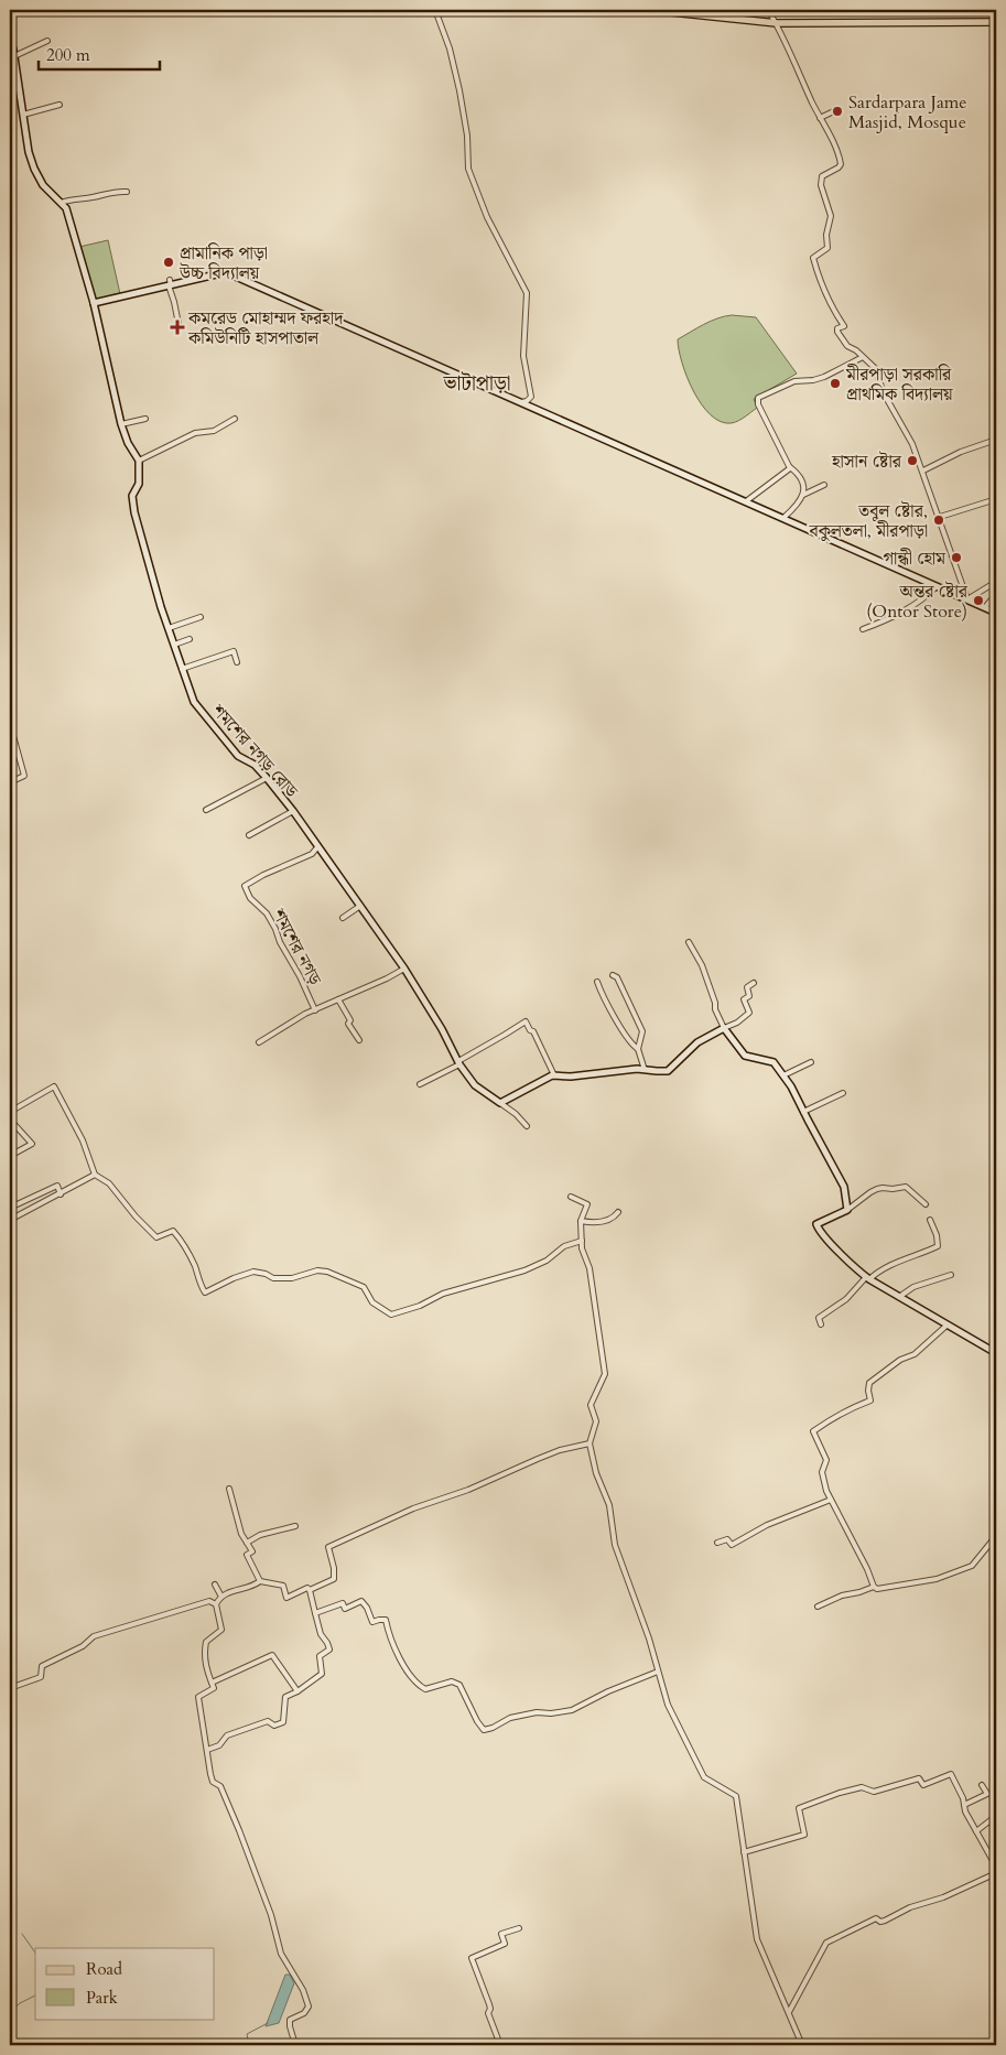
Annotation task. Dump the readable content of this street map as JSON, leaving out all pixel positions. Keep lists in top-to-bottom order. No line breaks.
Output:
{"streets":{"street":["শমশের নগড় রোড","শমশের নগড়"]},"crossings":[["শমশের নগড় রোড","শমশের নগড়"]],"districts":["ভাটাপাড়া"],"places":{"other":["Sardarpara Jame Masjid, Mosque","প্রামানিক পাড়া উচ্চ বিদ্যালয়","মীরপাড়া সরকারি প্রাথমিক বিদ্যালয়","হাসান ষ্টোর","তবুল ষ্টোর, বকুলতলা, মীরপাড়া","গান্ধী হোম","অন্তর ষ্টোর (Ontor Store)"],"health":["কমরেড মোহাম্মদ ফরহাদ কমিউনিটি হাসপাতাল"]},"legend":["Road","Park"],"scale_bar":"200 m"}
